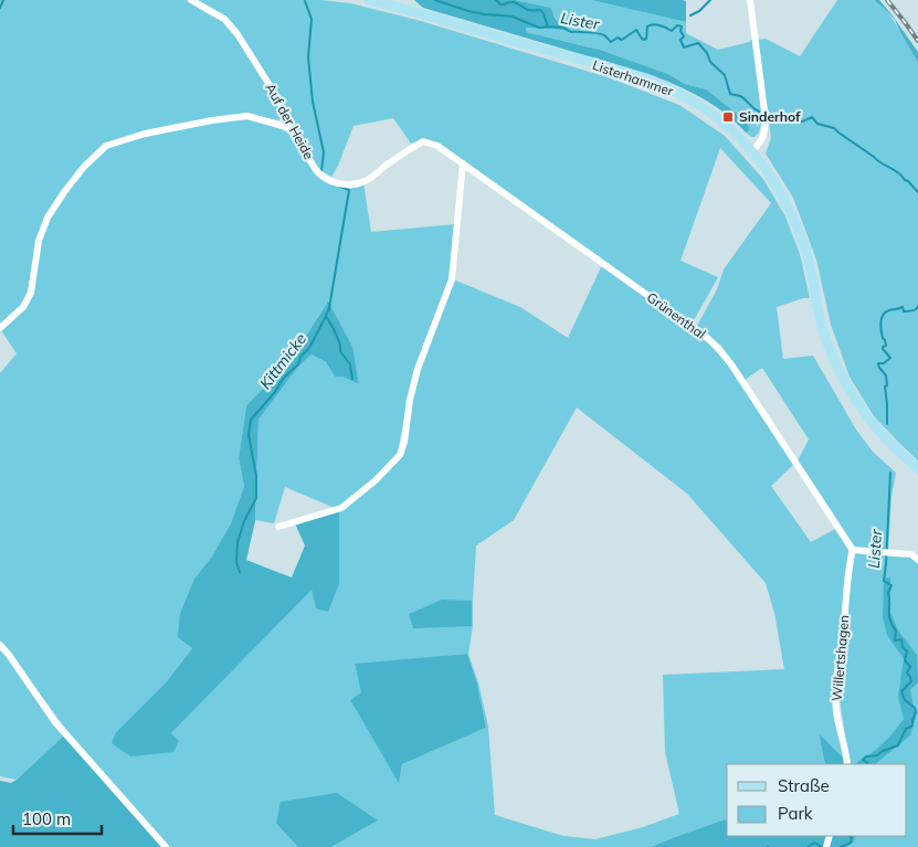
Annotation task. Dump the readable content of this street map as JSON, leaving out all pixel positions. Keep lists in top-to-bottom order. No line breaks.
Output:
{"streets":{"main road":["Listerhammer"],"street":["Auf der Heide","Grünenthal","Willertshagen"]},"crossings":[["Auf der Heide","Grünenthal"],["Grünenthal","Willertshagen"]],"water":["Lister","Kittmicke"],"places":{"transit":["Sinderhof"]},"legend":["Straße","Park"],"scale_bar":"100 m"}
